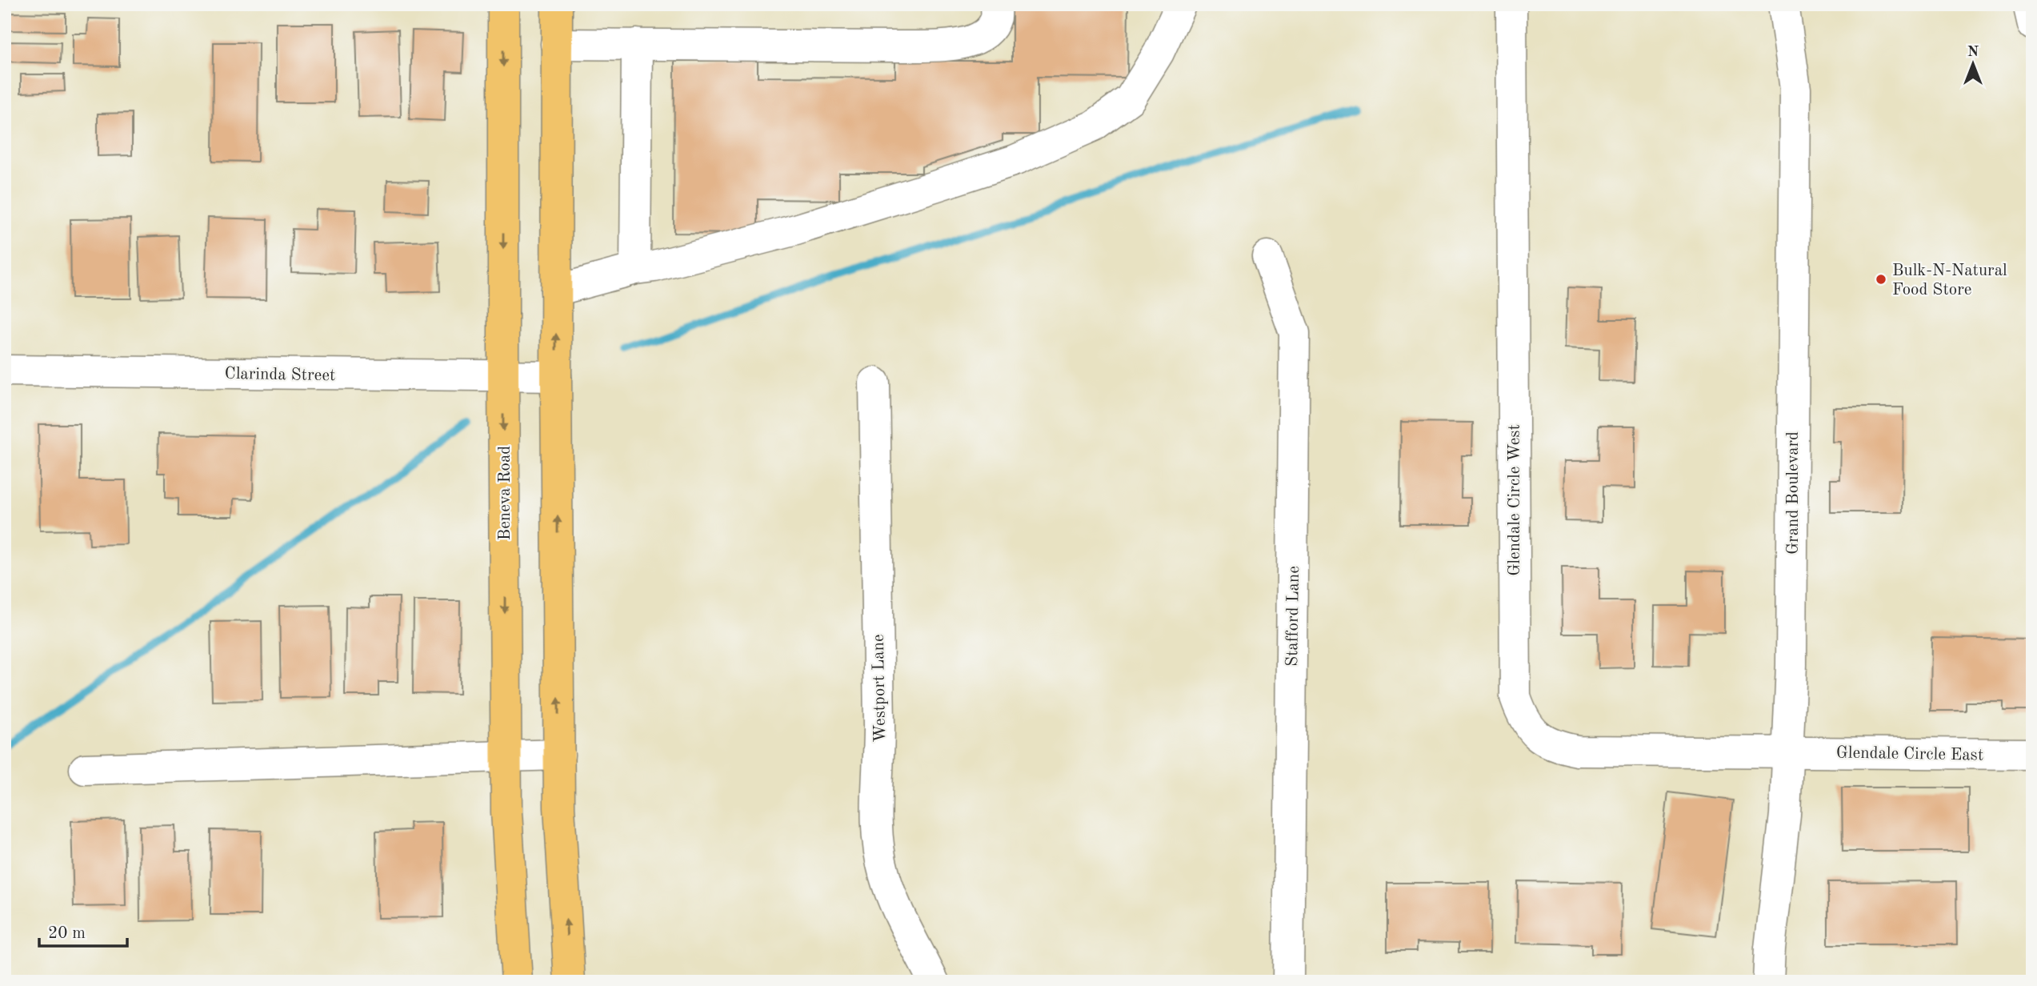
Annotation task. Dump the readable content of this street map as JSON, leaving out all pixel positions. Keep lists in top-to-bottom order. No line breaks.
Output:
{"streets":{"main road":["Beneva Road"],"street":["Clarinda Street","Grand Boulevard","Glendale Circle West","Stafford Lane","Westport Lane","Glendale Circle East"]},"crossings":[["Clarinda Street","Beneva Road"],["Grand Boulevard","Glendale Circle West"],["Grand Boulevard","Glendale Circle East"],["Glendale Circle West","Glendale Circle East"]],"places":["Bulk-N-Natural Food Store"],"scale_bar":"20 m","north":"top"}
